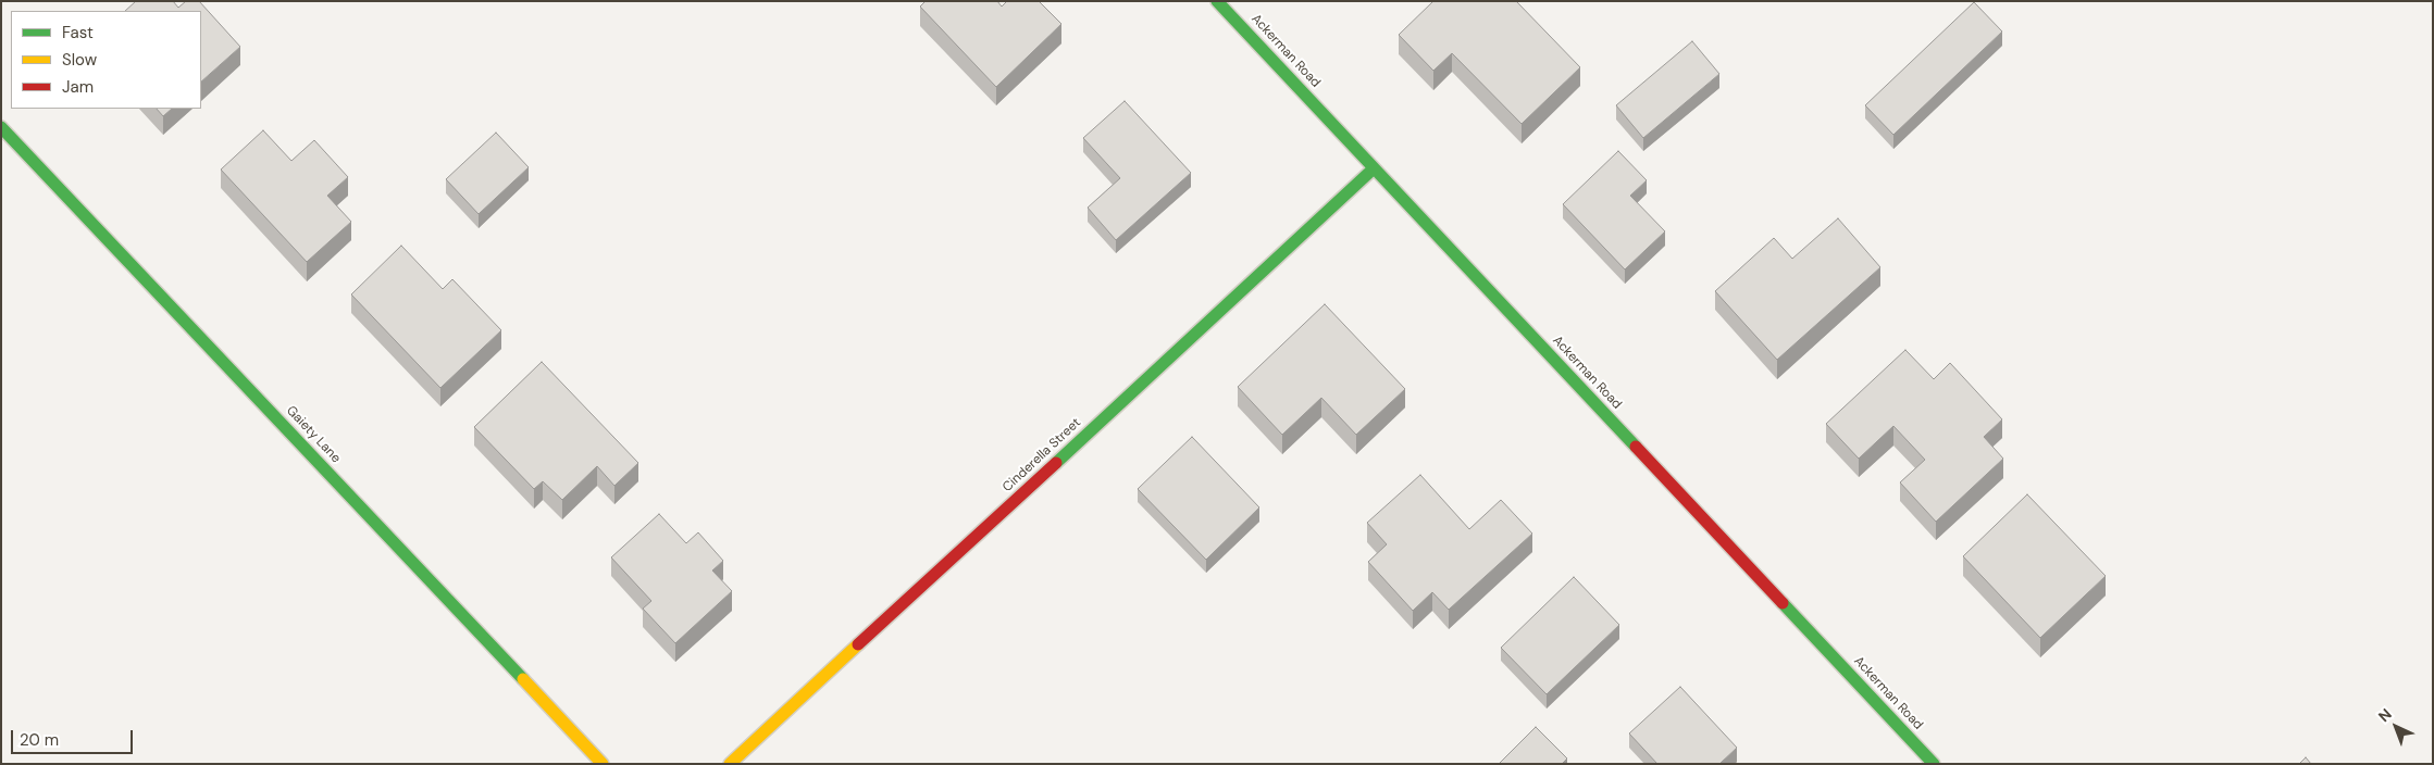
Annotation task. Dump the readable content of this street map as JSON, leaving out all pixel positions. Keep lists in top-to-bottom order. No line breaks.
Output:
{"streets":{"street":["Ackerman Road","Gaiety Lane","Cinderella Street"]},"crossings":[["Ackerman Road","Cinderella Street"]],"legend":["Fast","Slow","Jam"],"scale_bar":"20 m","north":"top left"}
